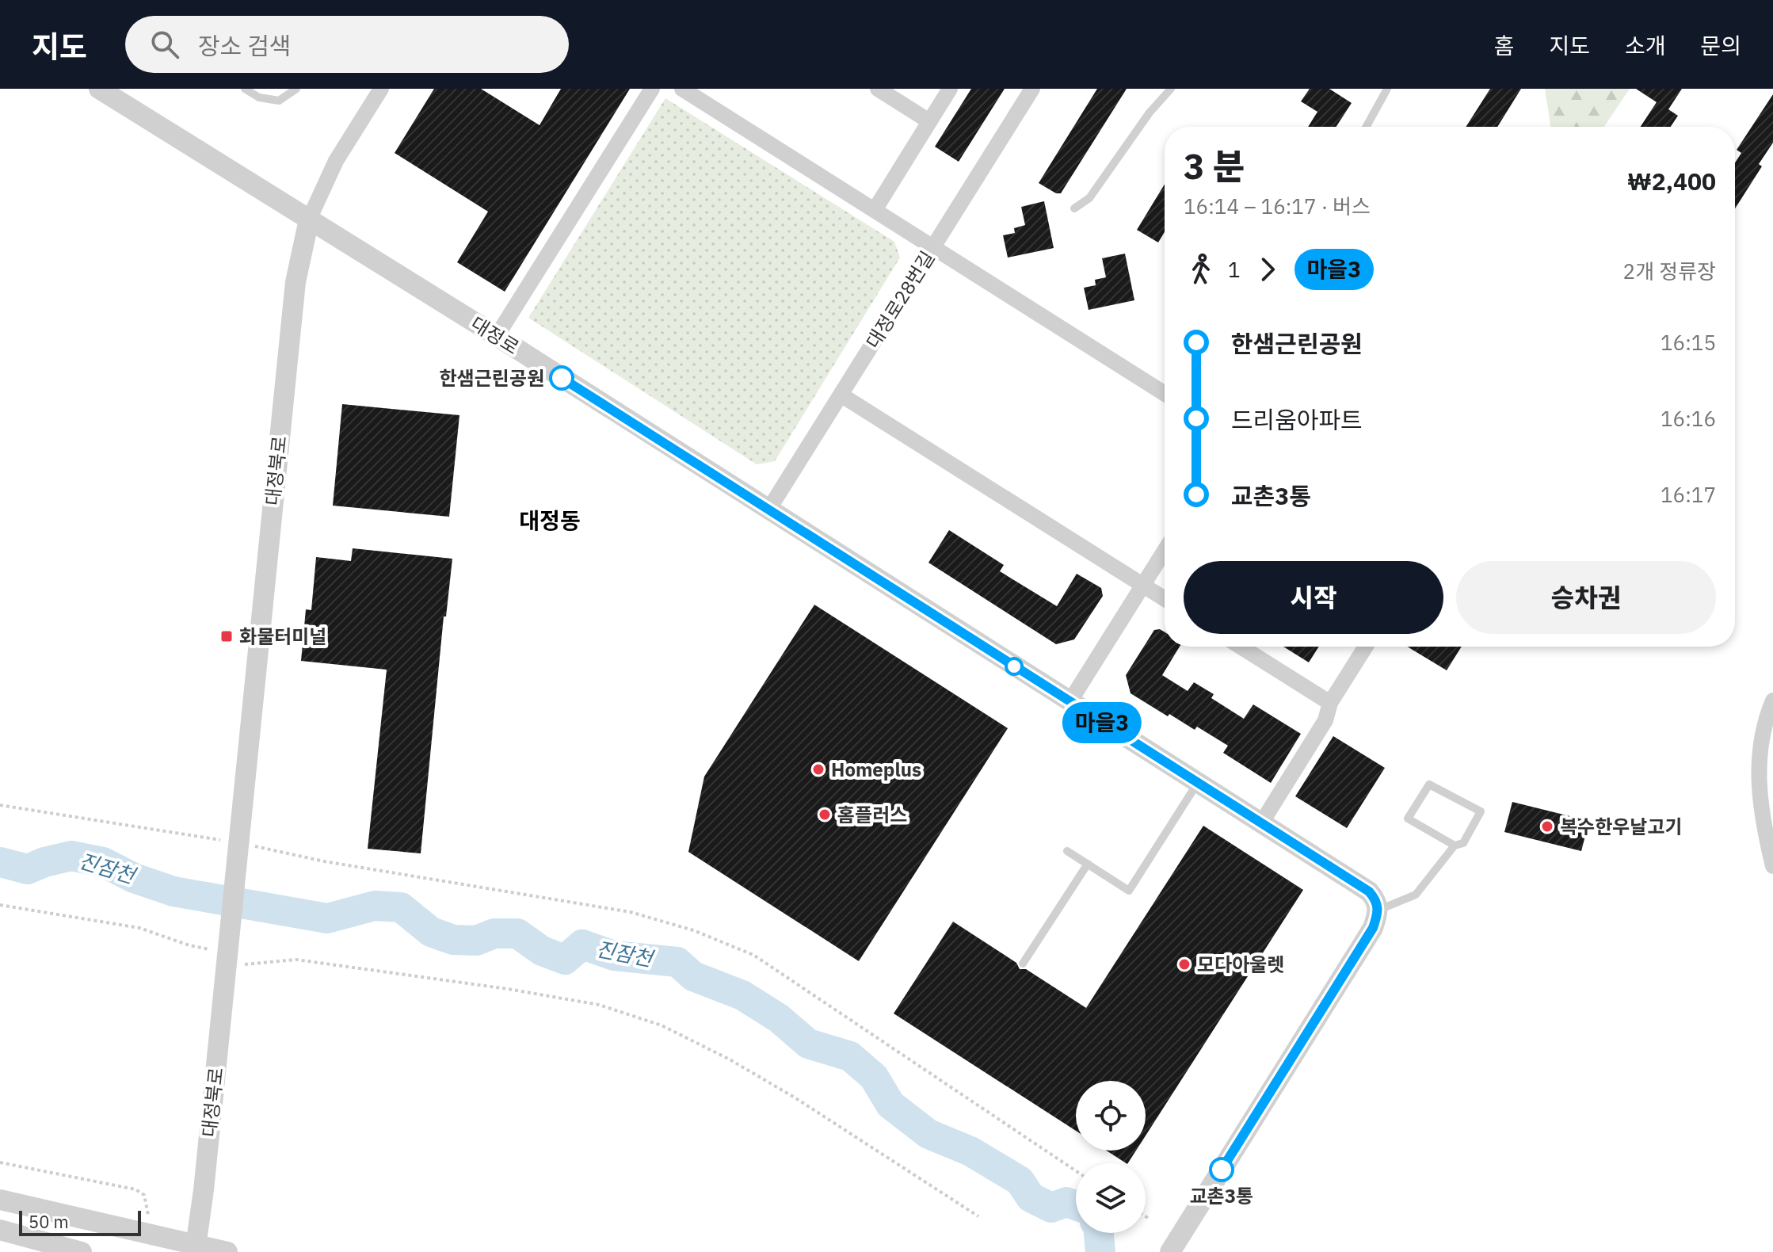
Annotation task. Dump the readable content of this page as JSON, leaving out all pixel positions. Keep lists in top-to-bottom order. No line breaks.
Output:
{"streets":{"street":["대정로28번길","대정로","대정북로"]},"crossings":[["대정로28번길","대정로"],["대정로","대정북로"]],"districts":["대정동"],"water":["진잠천"],"places":{"other":["한샘근린공원","Homeplus","홈플러스","복수한우날고기","모다아울렛","교촌3통"],"transit":["화물터미널"]},"lines":["bus line 마을3"],"scale_bar":"50 m","page":{"header":"지도","search":"장소 검색","nav":["홈","지도","소개","문의"],"on_map":"마을3","heading":["3 분","16:14 – 16:17 · 버스","₩2,400"],"legs":["1","마을3","2개 정류장"],"list":[{"name":"한샘근린공원","value":"16:15"},{"name":"드리움아파트","value":"16:16"},{"name":"교촌3통","value":"16:17"}],"buttons":["시작","승차권"],"scale":"50 m"}}
